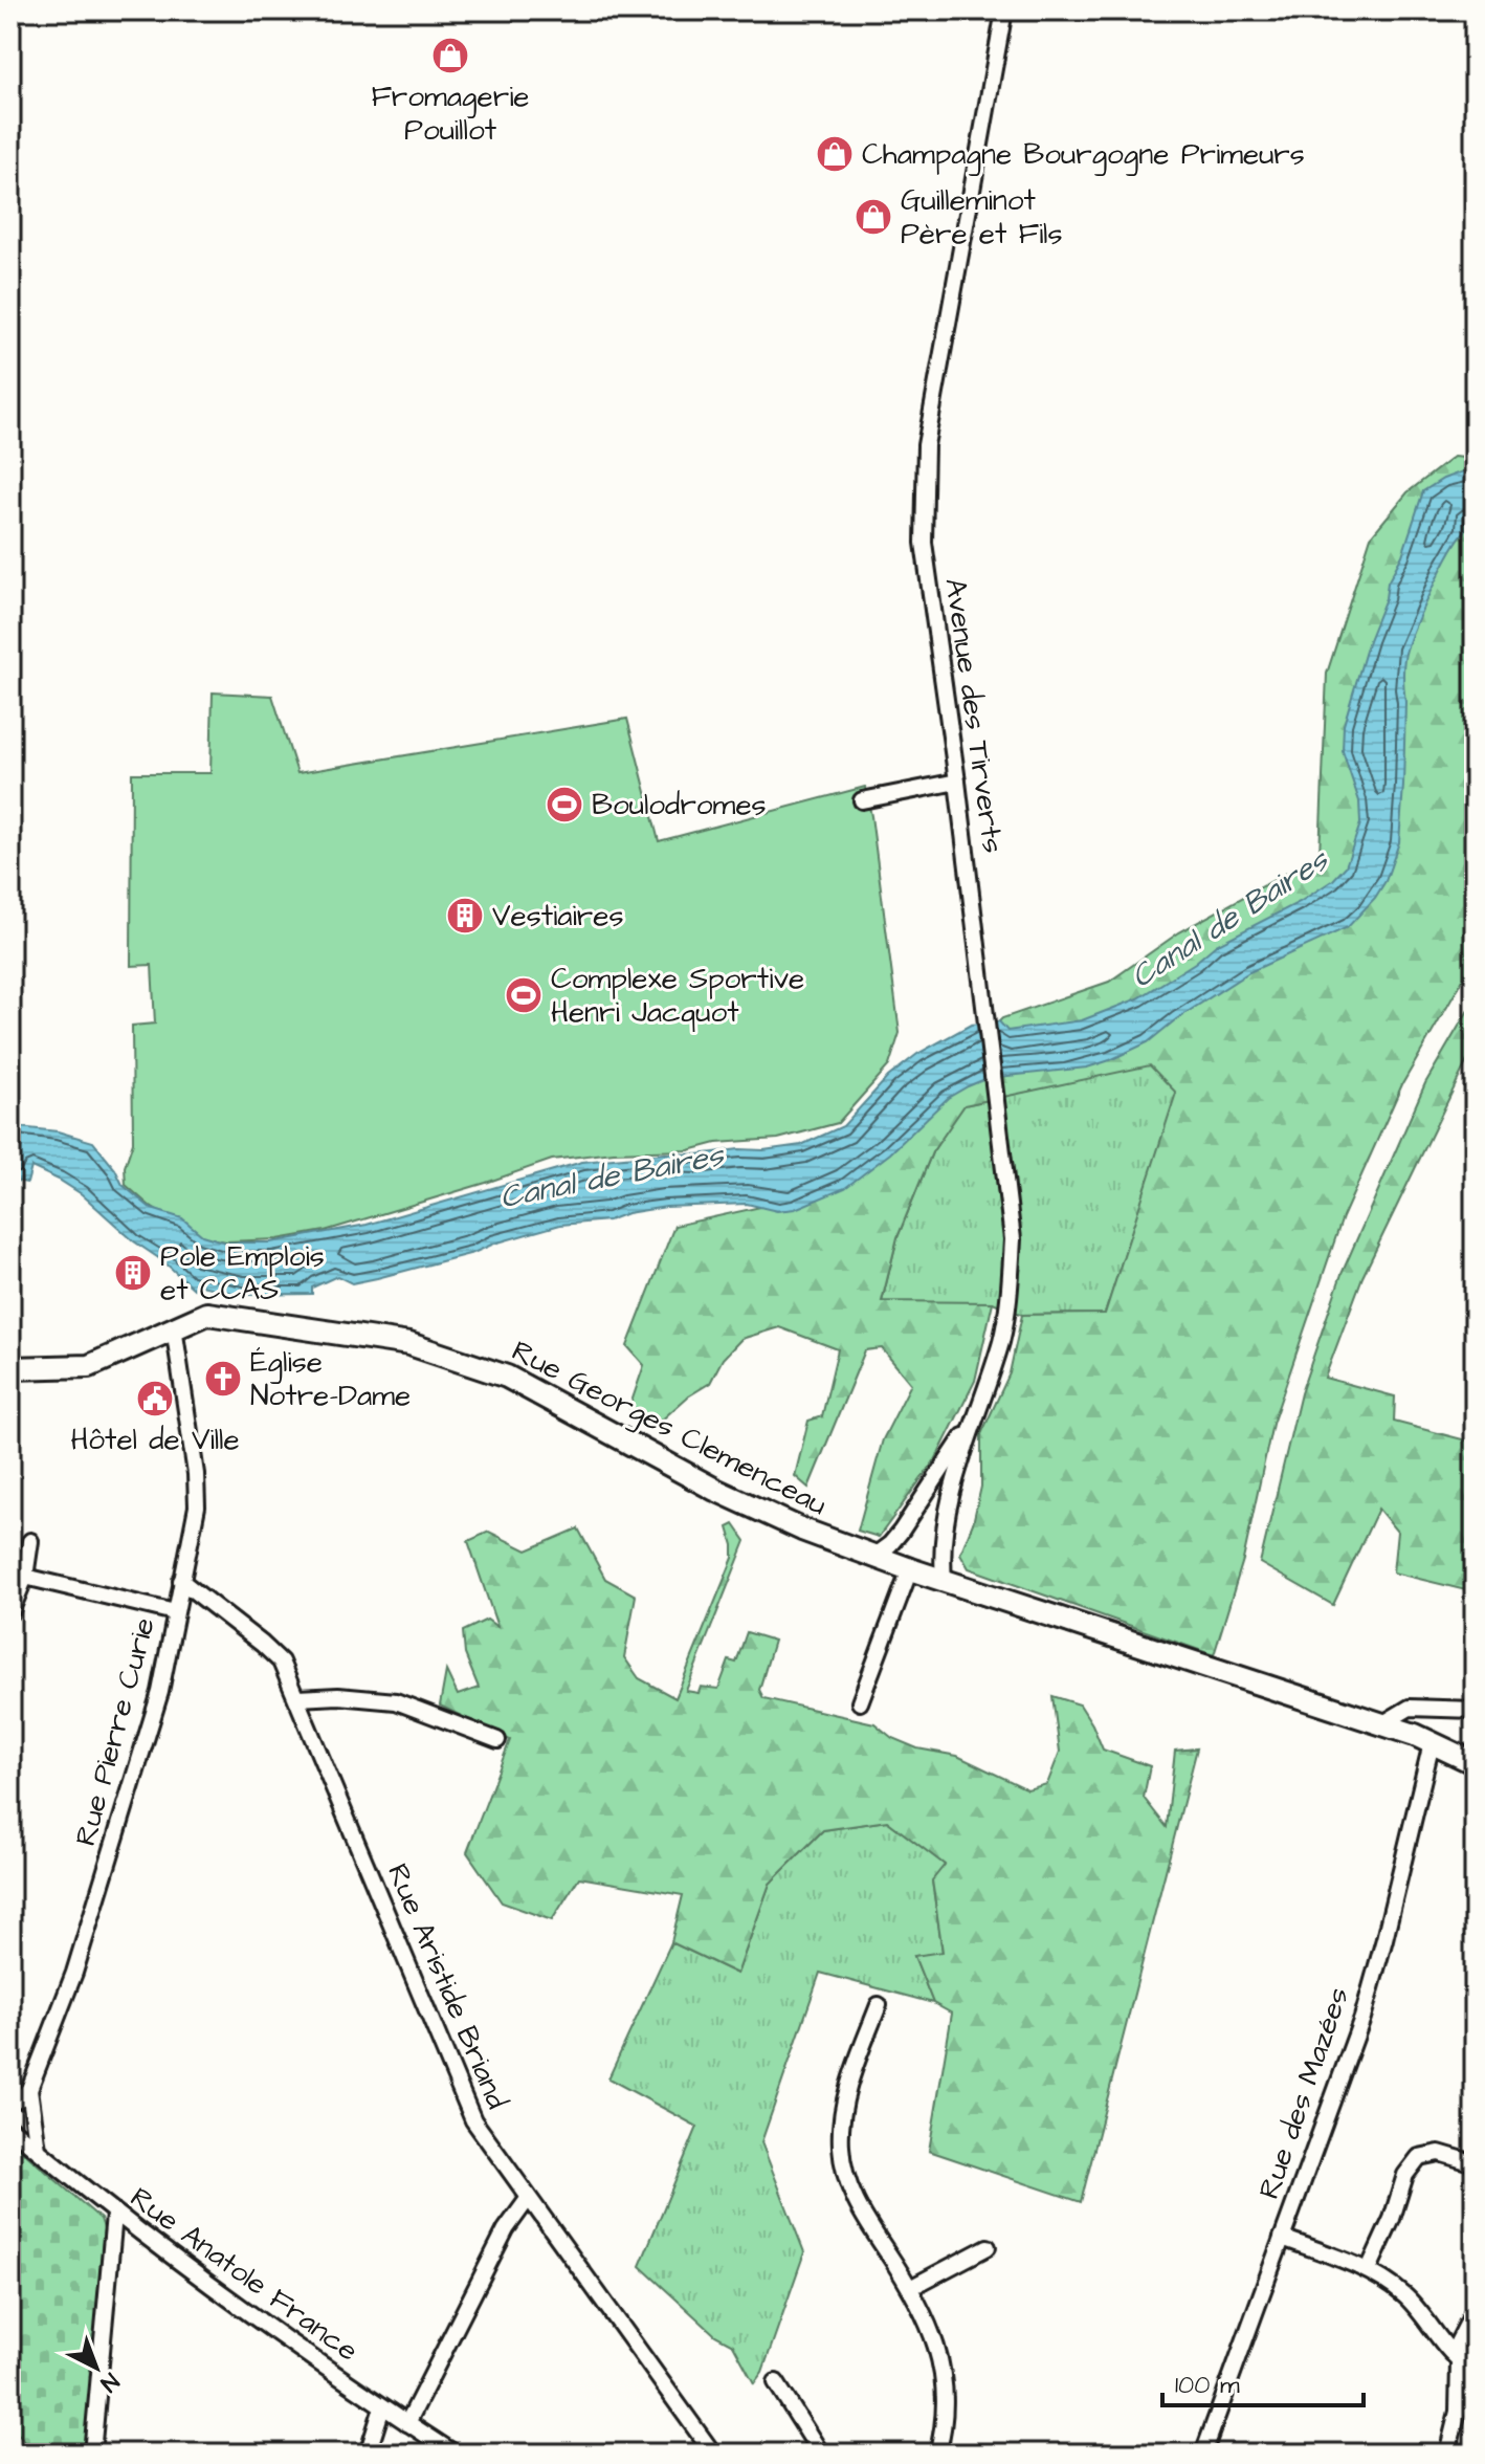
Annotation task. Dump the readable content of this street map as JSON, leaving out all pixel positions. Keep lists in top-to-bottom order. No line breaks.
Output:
{"streets":{"main road":["Rue Georges Clemenceau"],"street":["Avenue des Tirverts","Rue Pierre Curie","Rue Aristide Briand","Rue des Mazées","Rue Anatole France"]},"crossings":[["Avenue des Tirverts","Rue Georges Clemenceau"],["Rue Georges Clemenceau","Rue Pierre Curie"],["Rue Georges Clemenceau","Rue des Mazées"],["Rue Pierre Curie","Rue Aristide Briand"],["Rue Pierre Curie","Rue Anatole France"]],"water":["Canal de Baires"],"places":{"shop":["Fromagerie Pouillot","Champagne Bourgogne Primeurs","Guilleminot Père et Fils"],"sports":["Boulodromes","Complexe Sportive Henri Jacquot"],"building":["Vestiaires","Pole Emplois et CCAS"],"church":["Église Notre-Dame"],"public building":["Hôtel de Ville"]},"scale_bar":"100 m","north":"bottom right"}
